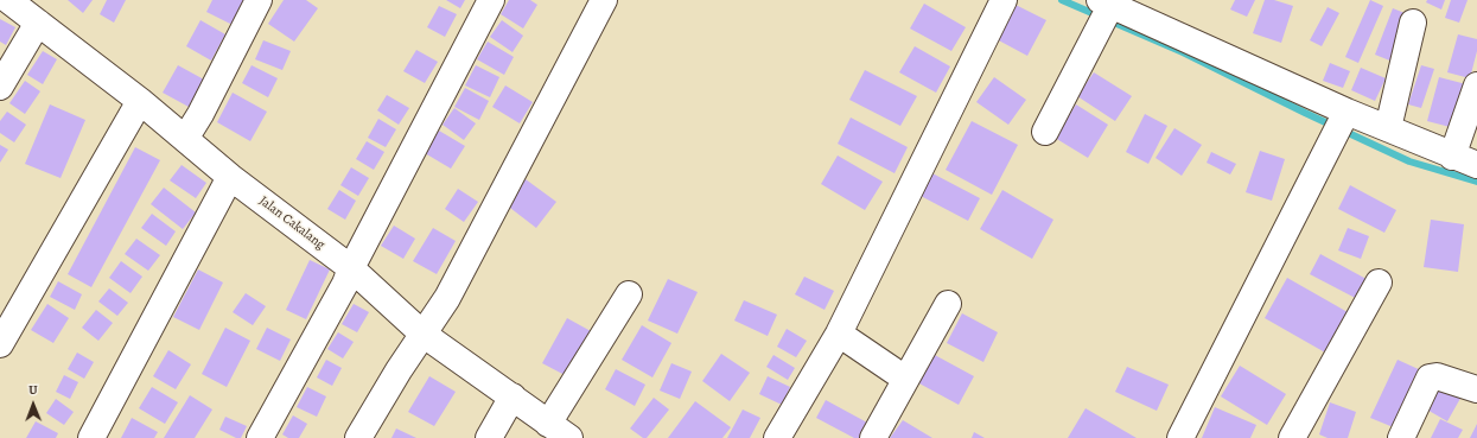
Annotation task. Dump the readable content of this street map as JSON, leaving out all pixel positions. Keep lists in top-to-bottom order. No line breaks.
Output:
{"streets":{"street":["Jalan Cakalang"]},"north":"top"}
